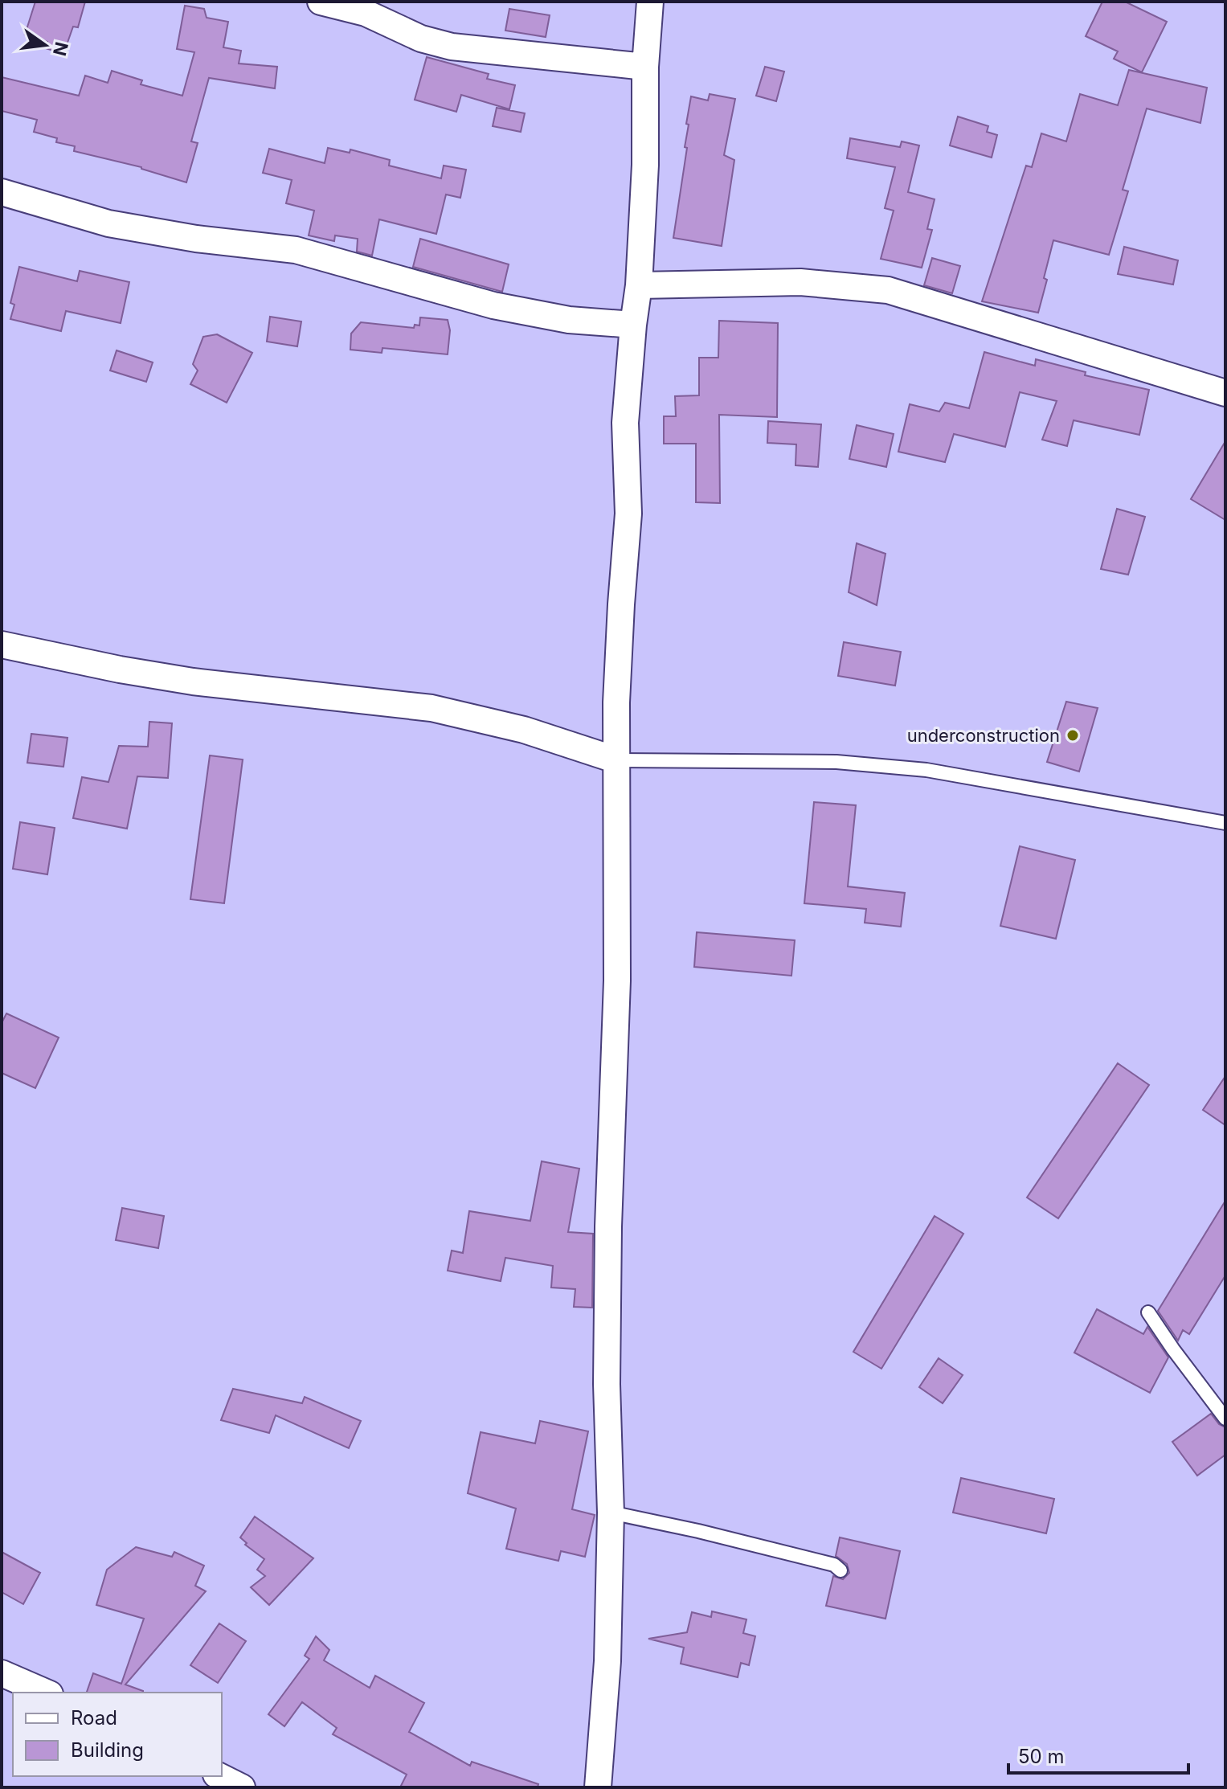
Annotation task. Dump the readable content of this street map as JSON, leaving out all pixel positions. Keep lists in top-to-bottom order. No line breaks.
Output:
{"places":["underconstruction"],"legend":["Road","Building"],"scale_bar":"50 m","north":"right"}
